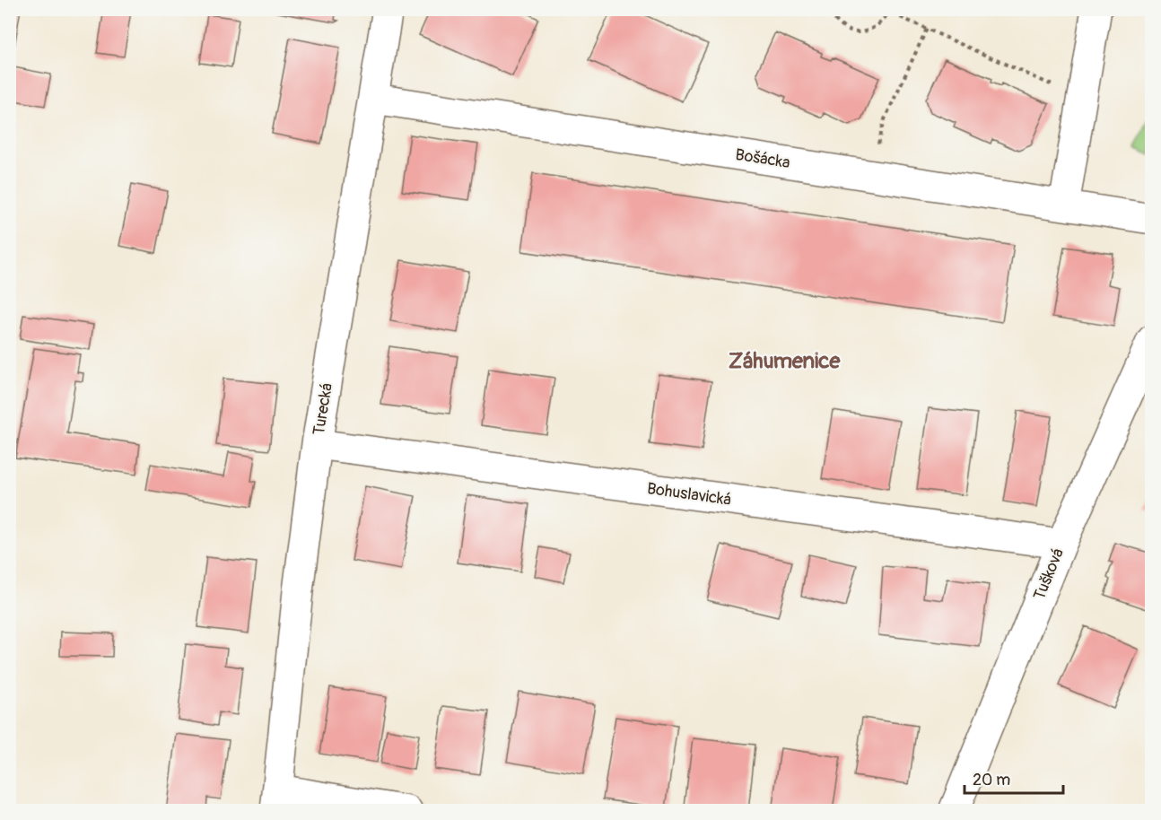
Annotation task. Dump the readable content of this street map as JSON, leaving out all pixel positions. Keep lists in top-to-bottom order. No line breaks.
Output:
{"streets":{"street":["Bošácka","Turecká","Bohuslavická","Tušková"]},"crossings":[["Bošácka","Turecká"],["Turecká","Bohuslavická"],["Bohuslavická","Tušková"]],"districts":["Záhumenice"],"scale_bar":"20 m"}
